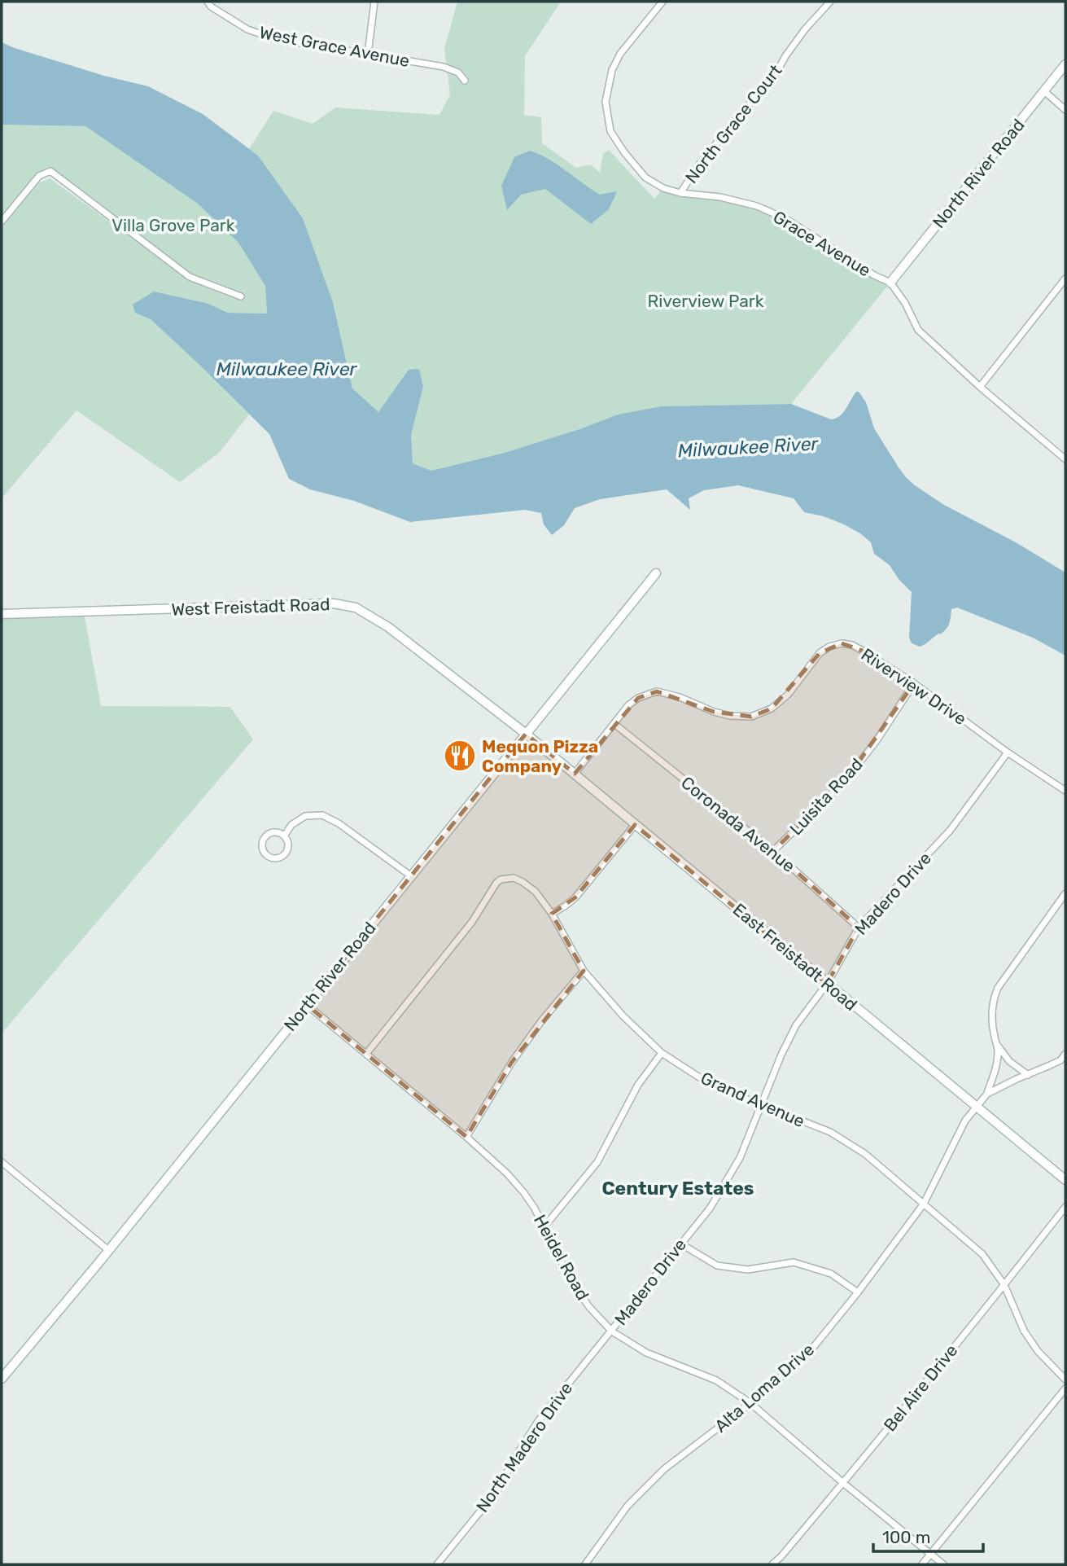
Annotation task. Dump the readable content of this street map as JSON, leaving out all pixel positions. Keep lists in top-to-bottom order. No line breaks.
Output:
{"streets":{"street":["West Grace Avenue","North Grace Court","North River Road","Grace Avenue","West Freistadt Road","Riverview Drive","Luisita Road","Coronada Avenue","Madero Drive","East Freistadt Road","Grand Avenue","Heidel Road","Alta Loma Drive","Bel Aire Drive","North Madero Drive"]},"crossings":[["North Grace Court","Grace Avenue"],["North River Road","Grace Avenue"],["North River Road","West Freistadt Road"],["North River Road","East Freistadt Road"],["North River Road","Heidel Road"],["West Freistadt Road","East Freistadt Road"],["Riverview Drive","Luisita Road"],["Riverview Drive","Coronada Avenue"],["Riverview Drive","Madero Drive"],["Riverview Drive","East Freistadt Road"],["Luisita Road","Coronada Avenue"],["Coronada Avenue","Madero Drive"],["Madero Drive","East Freistadt Road"],["Madero Drive","Grand Avenue"],["Madero Drive","Heidel Road"],["Madero Drive","North Madero Drive"],["East Freistadt Road","Alta Loma Drive"],["Grand Avenue","Heidel Road"],["Grand Avenue","Alta Loma Drive"],["Grand Avenue","Bel Aire Drive"],["Heidel Road","Alta Loma Drive"],["Heidel Road","Bel Aire Drive"],["Heidel Road","North Madero Drive"]],"districts":["Century Estates"],"water":["Milwaukee River"],"parks":["Villa Grove Park","Riverview Park"],"places":{"restaurant":["Mequon Pizza Company"]},"scale_bar":"100 m"}
